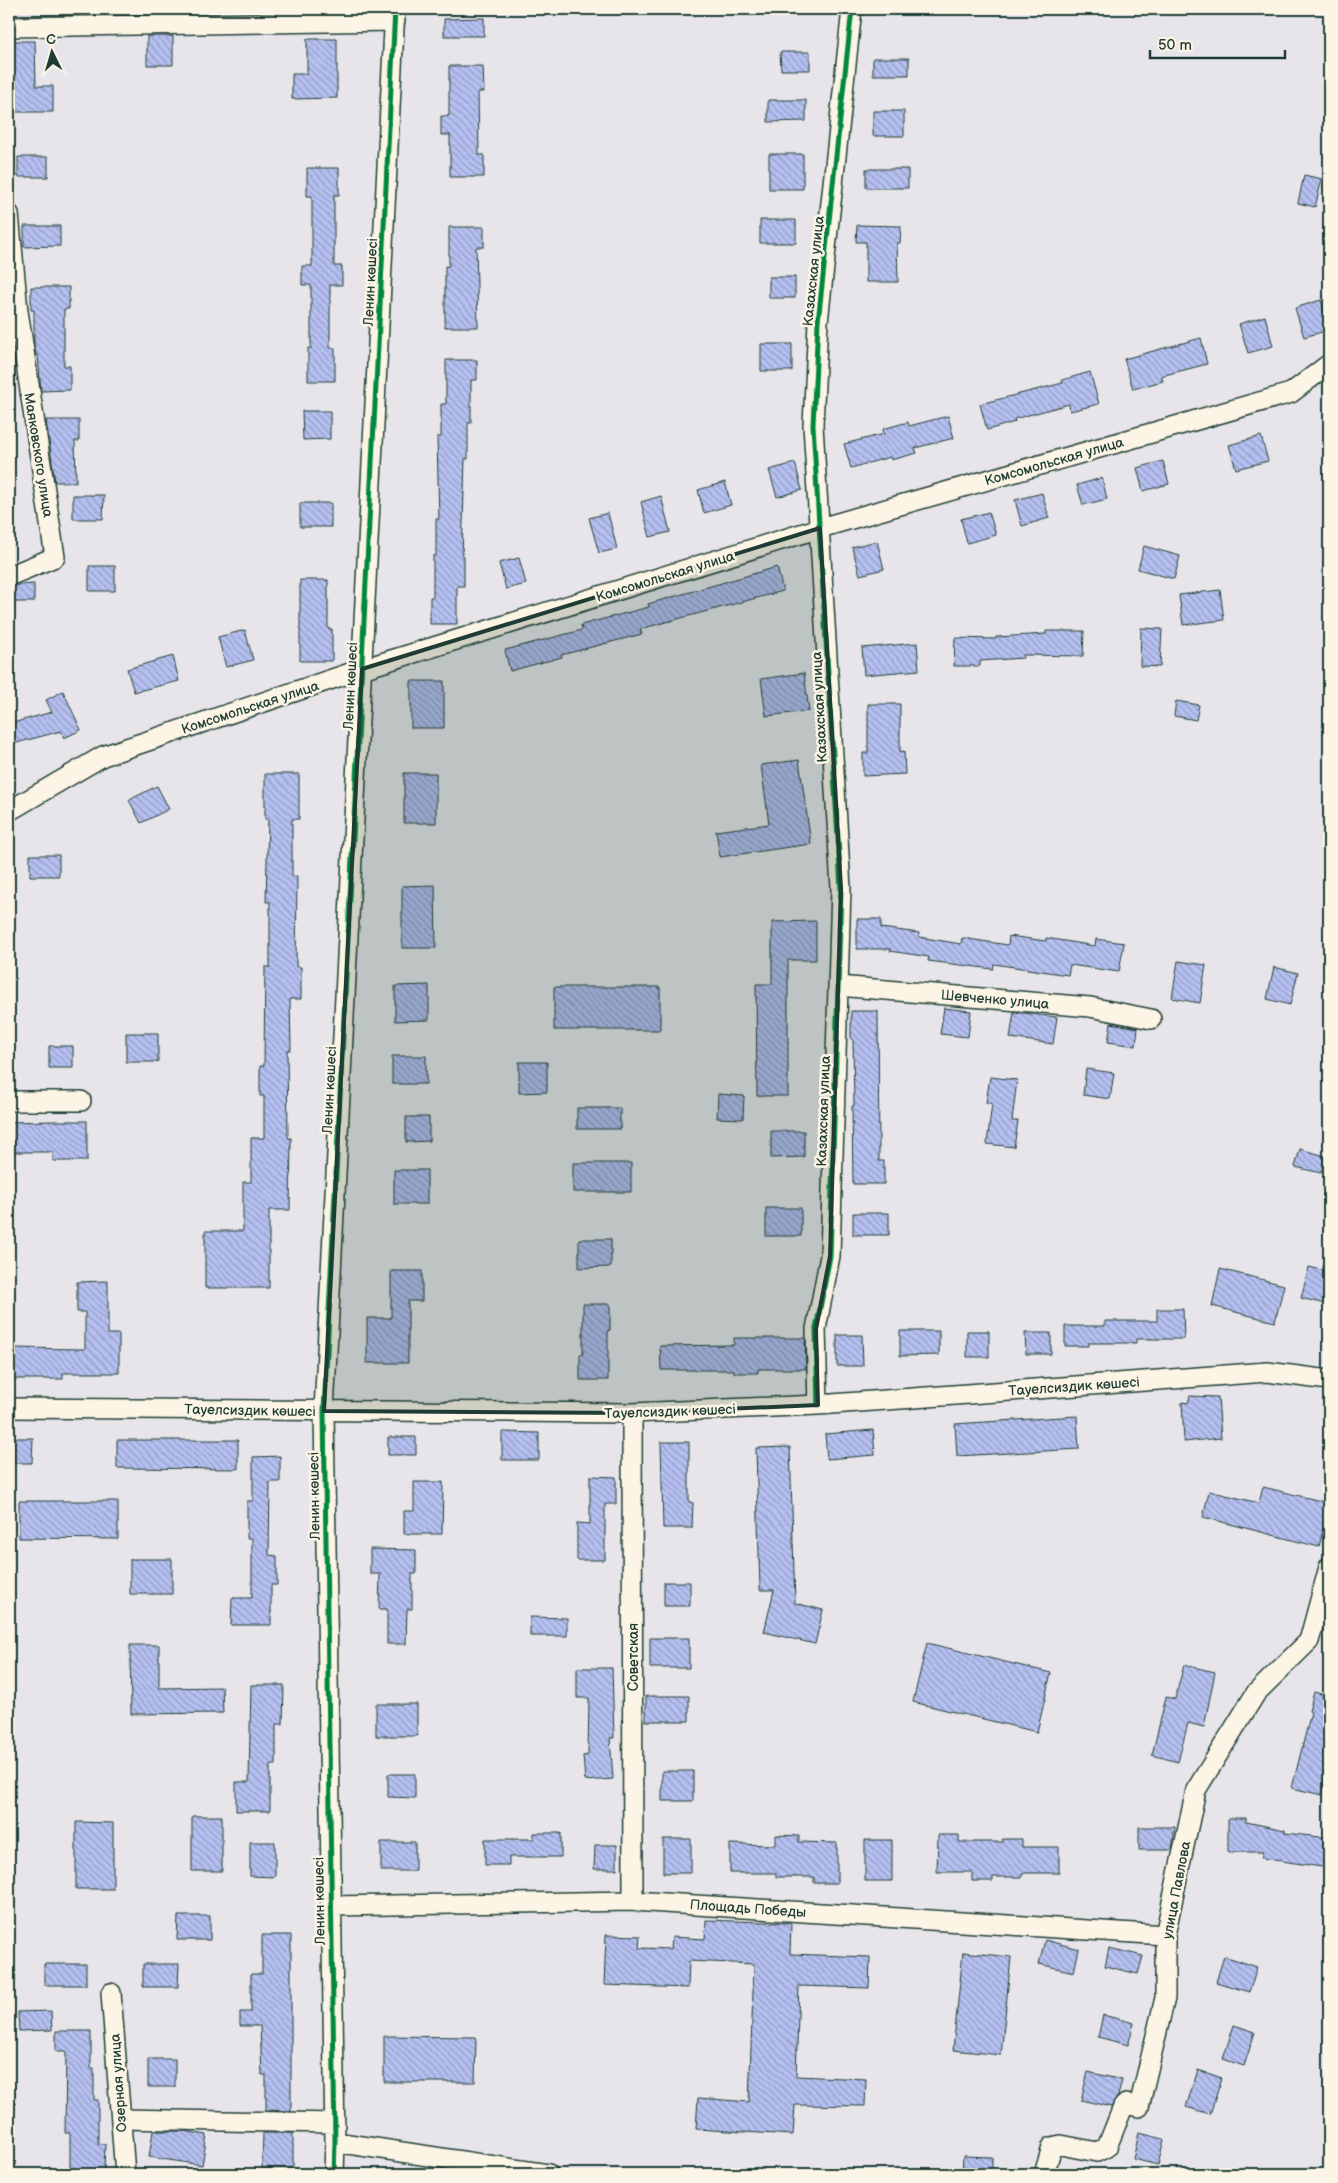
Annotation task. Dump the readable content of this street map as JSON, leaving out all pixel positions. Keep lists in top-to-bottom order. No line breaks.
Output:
{"streets":{"street":["Казахская улица","Ленин көшесі","Маяковского улица","Комсомольская улица","Шевченко улица","Тауелсиздик көшесі","Советская","улица Павлова","Площадь Победы","Озерная улица"]},"crossings":[["Казахская улица","Комсомольская улица"],["Казахская улица","Шевченко улица"],["Казахская улица","Тауелсиздик көшесі"],["Ленин көшесі","Комсомольская улица"],["Ленин көшесі","Тауелсиздик көшесі"],["Ленин көшесі","Площадь Победы"],["Тауелсиздик көшесі","Советская"],["Советская","Площадь Победы"],["улица Павлова","Площадь Победы"]],"scale_bar":"50 m","north":"top"}
